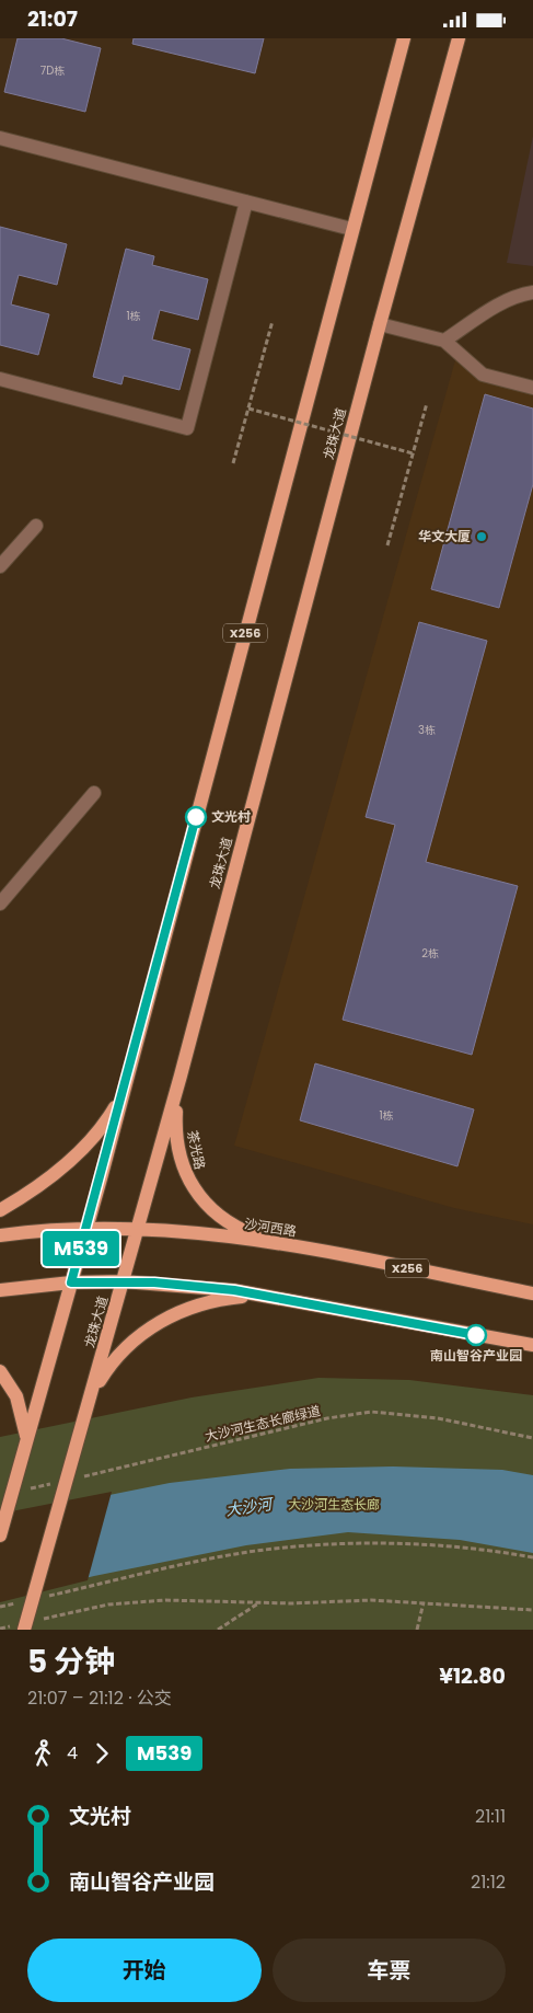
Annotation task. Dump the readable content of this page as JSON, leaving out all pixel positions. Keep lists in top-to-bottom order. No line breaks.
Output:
{"streets":{"main road":["龙珠大道","X256","茶光路","沙河西路"],"path":["大沙河生态长廊绿道"]},"crossings":[["龙珠大道","茶光路"],["龙珠大道","沙河西路"],["X256","沙河西路"],["茶光路","沙河西路"]],"water":["大沙河"],"parks":["大沙河生态长廊"],"places":["华文大厦","文光村","南山智谷产业园"],"lines":["bus line M539"],"house_numbers":["7D栋","1栋","3栋","2栋","1栋"],"page":{"status":"21:07","on_map":"M539","heading":["5 分钟","21:07 – 21:12 · 公交","¥12.80"],"legs":["4","M539"],"list":[{"name":"文光村","value":"21:11"},{"name":"南山智谷产业园","value":"21:12"}],"buttons":["开始","车票"]}}
